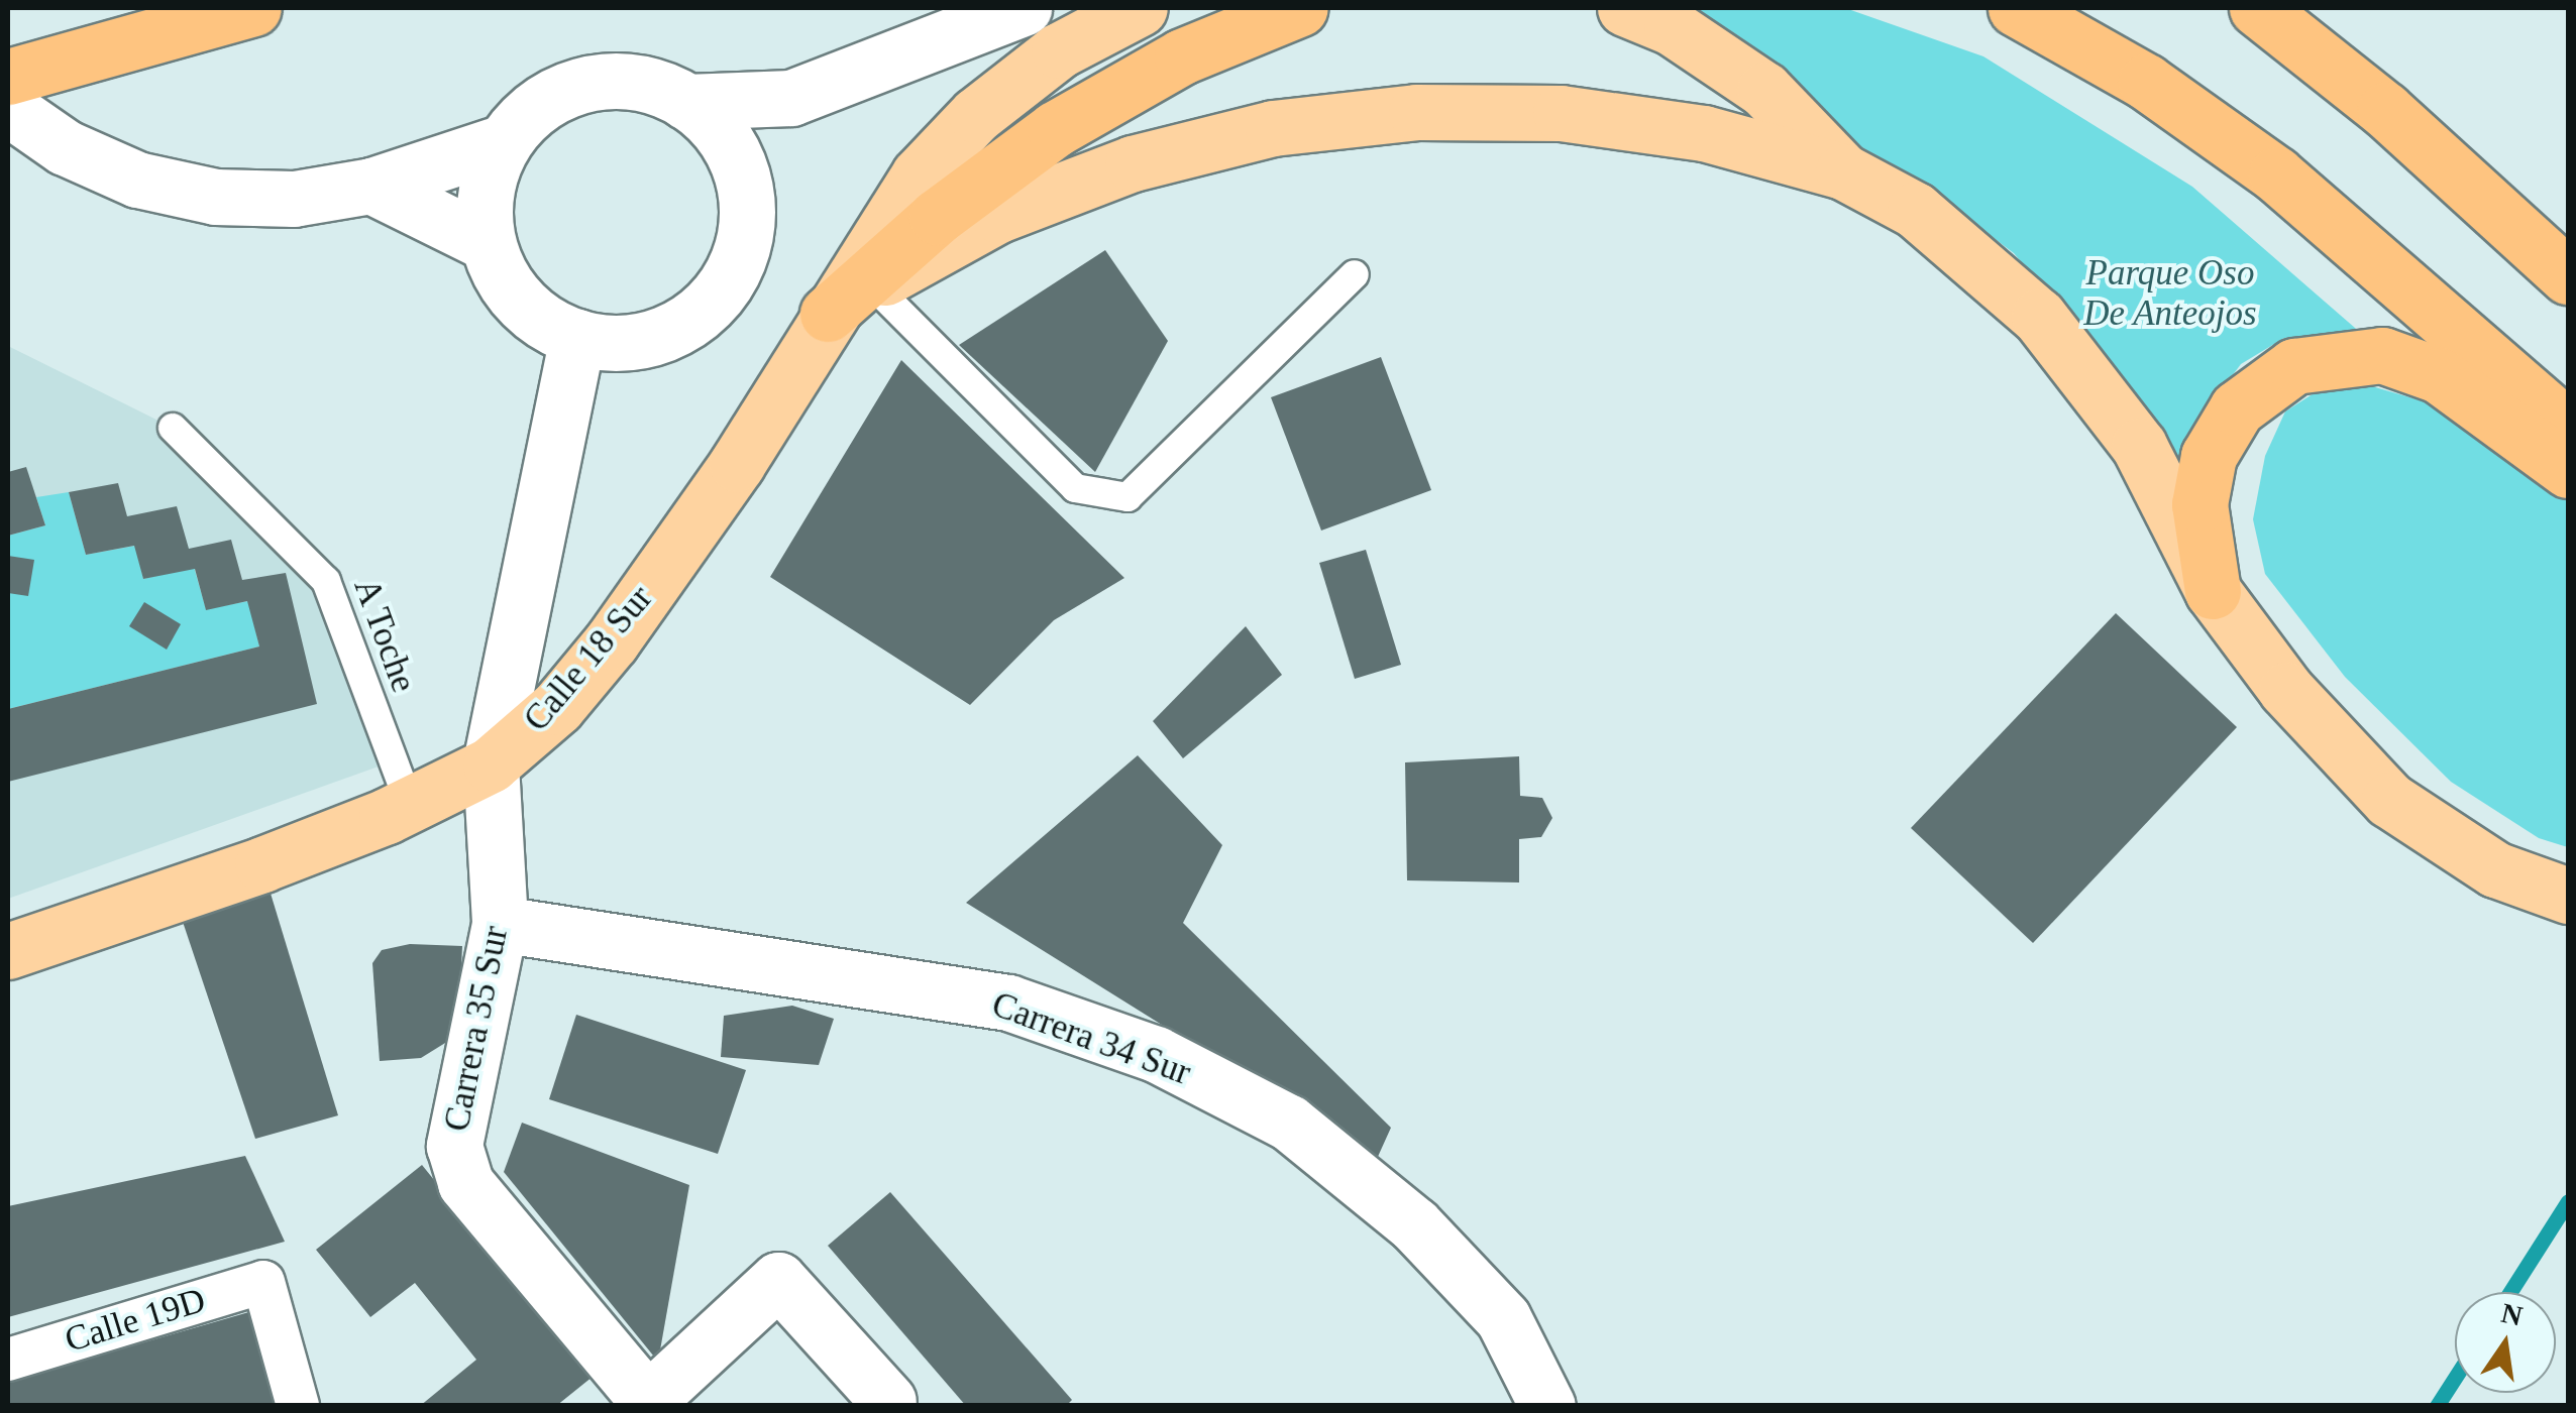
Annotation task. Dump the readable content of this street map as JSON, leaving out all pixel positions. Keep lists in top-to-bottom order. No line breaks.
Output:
{"streets":{"main road":["Calle 18 Sur"],"street":["Carrera 35 Sur","Carrera 34 Sur","Calle 19D"],"lane":["A Toche"]},"crossings":[["A Toche","Calle 18 Sur"],["Calle 18 Sur","Carrera 35 Sur"],["Carrera 35 Sur","Carrera 34 Sur"]],"parks":["Parque Oso De Anteojos"],"north":"top"}
